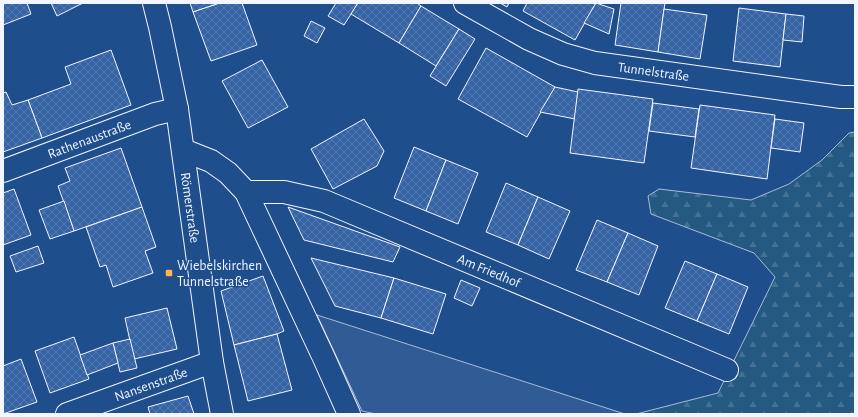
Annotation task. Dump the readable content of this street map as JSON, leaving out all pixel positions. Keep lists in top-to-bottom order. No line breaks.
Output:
{"streets":{"street":["Tunnelstraße","Rathenaustraße","Römerstraße","Am Friedhof","Nansenstraße"]},"crossings":[["Rathenaustraße","Römerstraße"],["Römerstraße","Nansenstraße"]],"places":{"transit":["Wiebelskirchen Tunnelstraße"]}}
